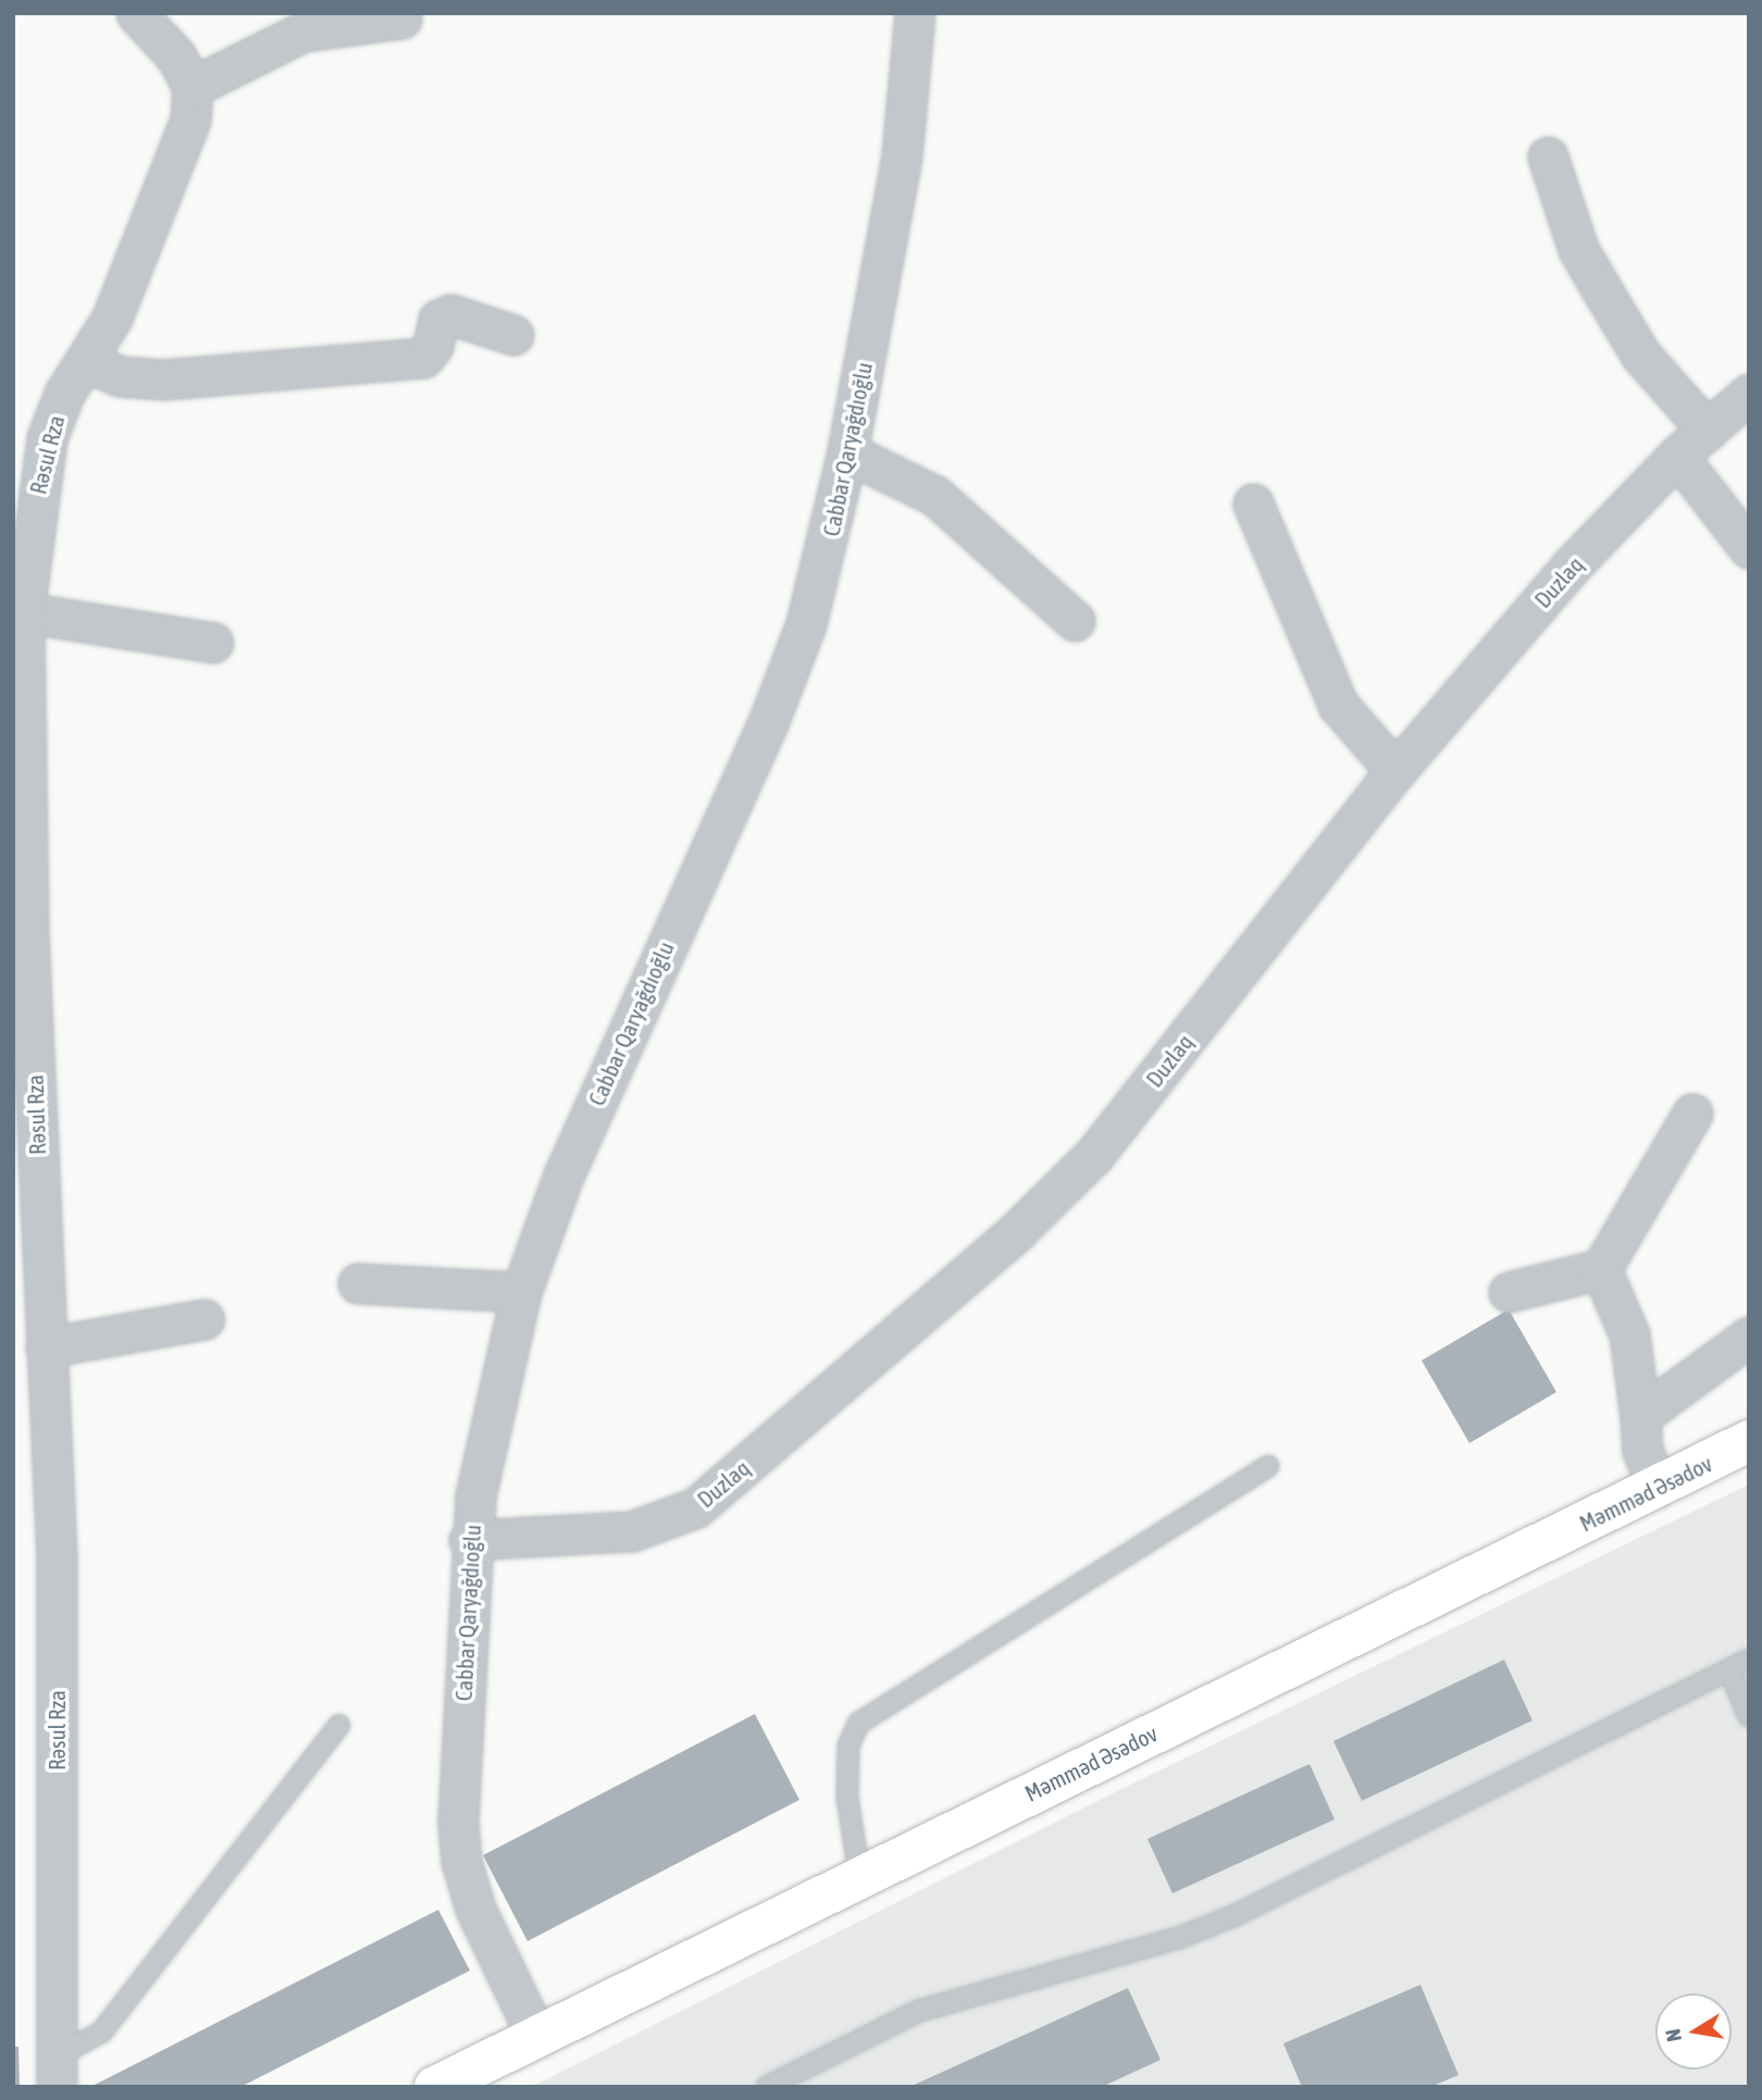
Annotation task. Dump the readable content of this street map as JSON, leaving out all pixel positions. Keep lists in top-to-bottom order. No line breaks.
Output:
{"streets":{"main road":["Məmməd Əsədov"],"street":["Cabbar Qaryağdıoğlu","Rəsul Rza","Duzlaq"]},"crossings":[["Cabbar Qaryağdıoğlu","Duzlaq"],["Cabbar Qaryağdıoğlu","Məmməd Əsədov"]],"north":"left"}
